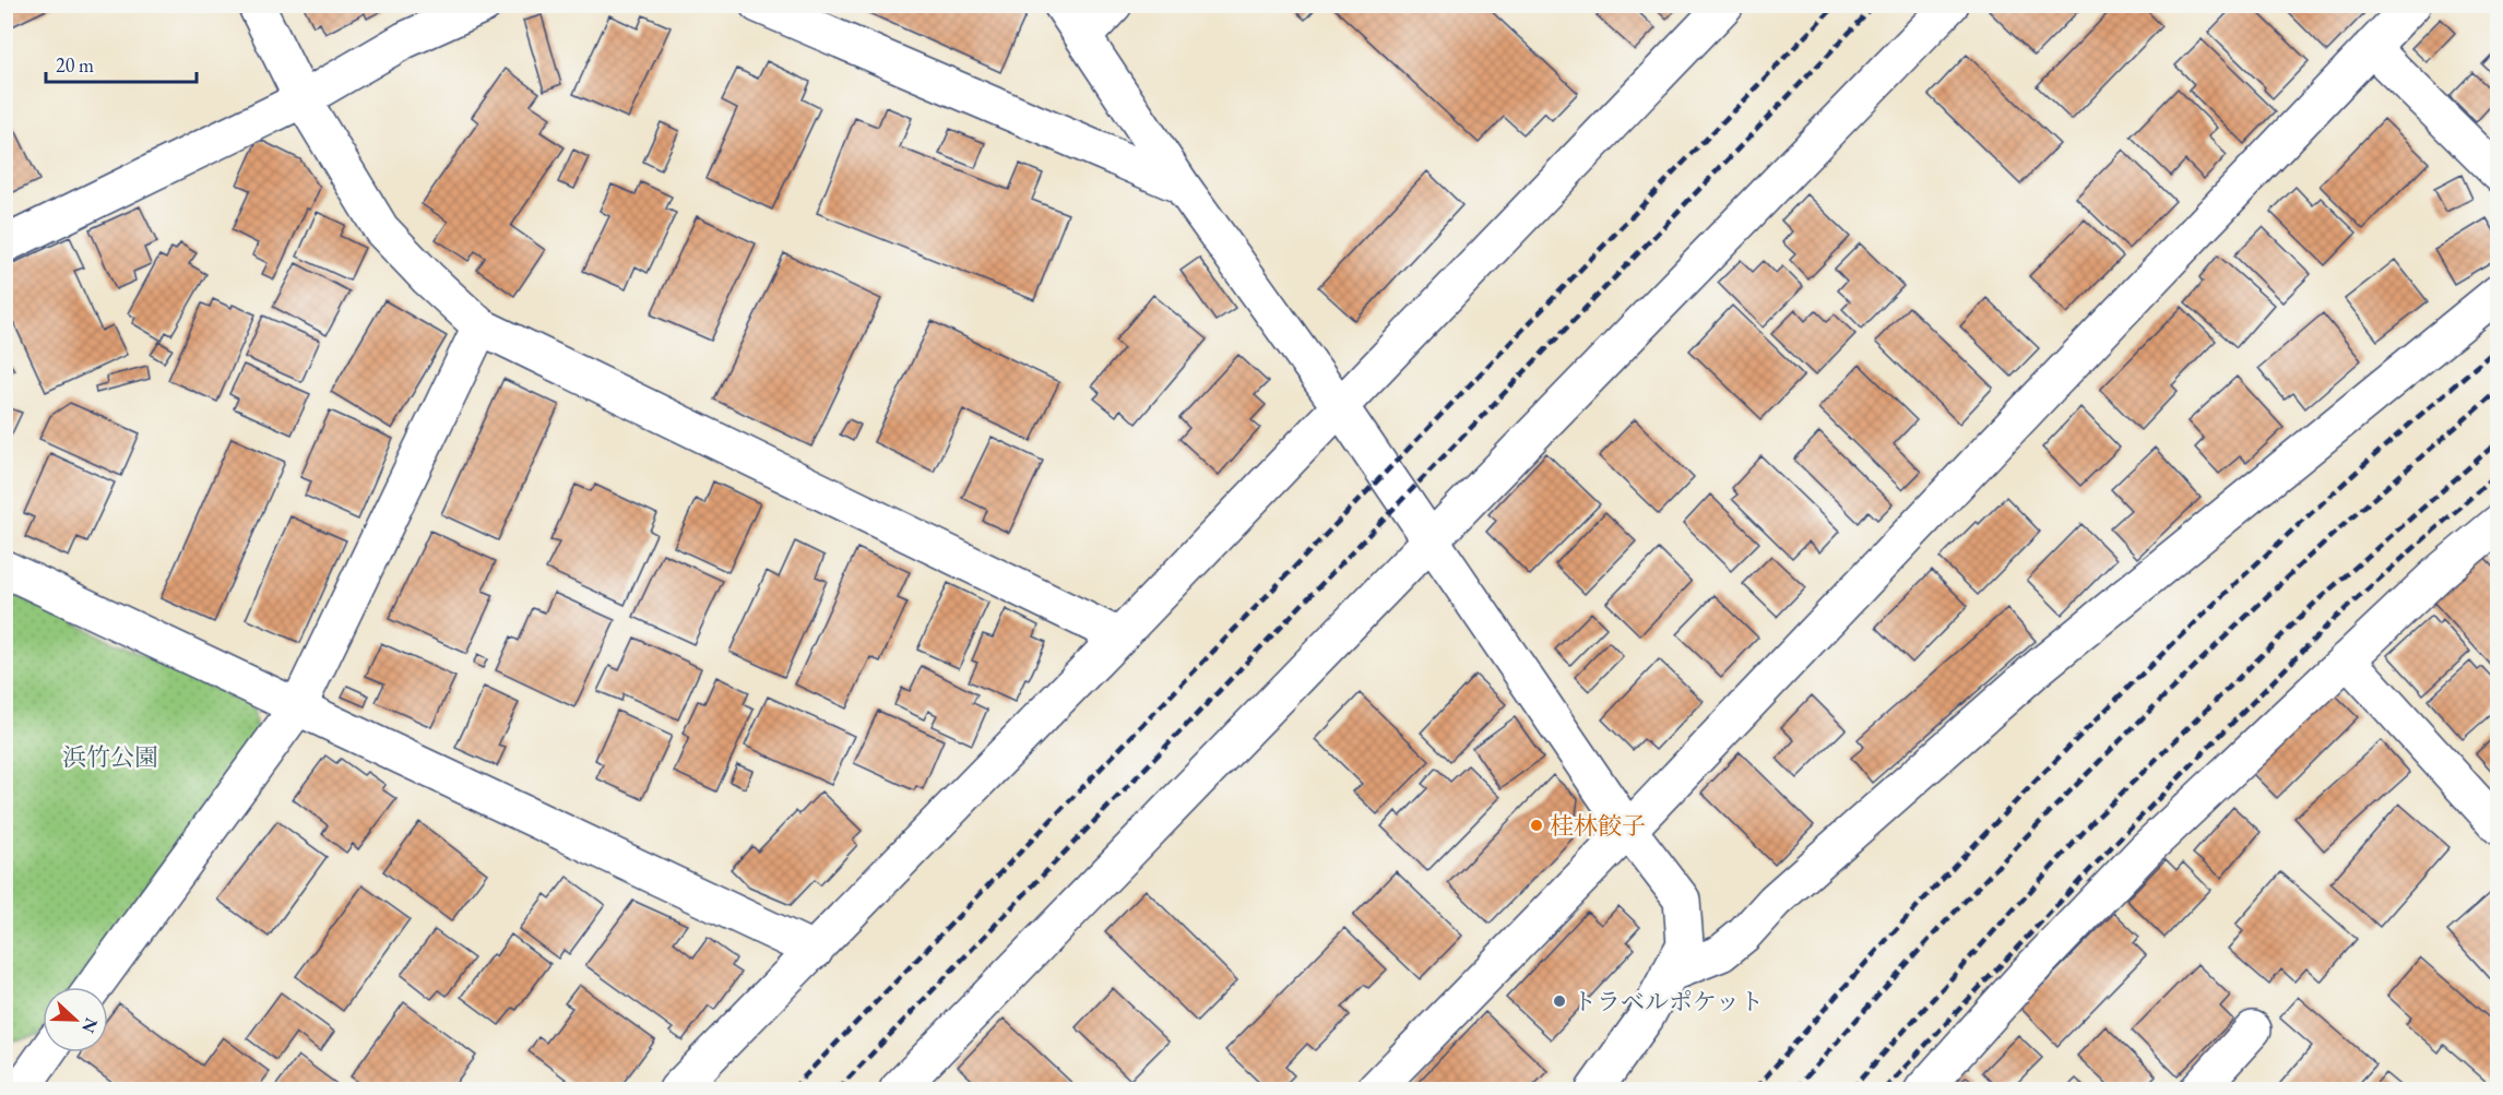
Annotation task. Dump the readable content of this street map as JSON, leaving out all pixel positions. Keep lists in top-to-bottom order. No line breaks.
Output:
{"parks":["浜竹公園"],"places":["桂林餃子","トラベルポケット"],"scale_bar":"20 m","north":"right"}
